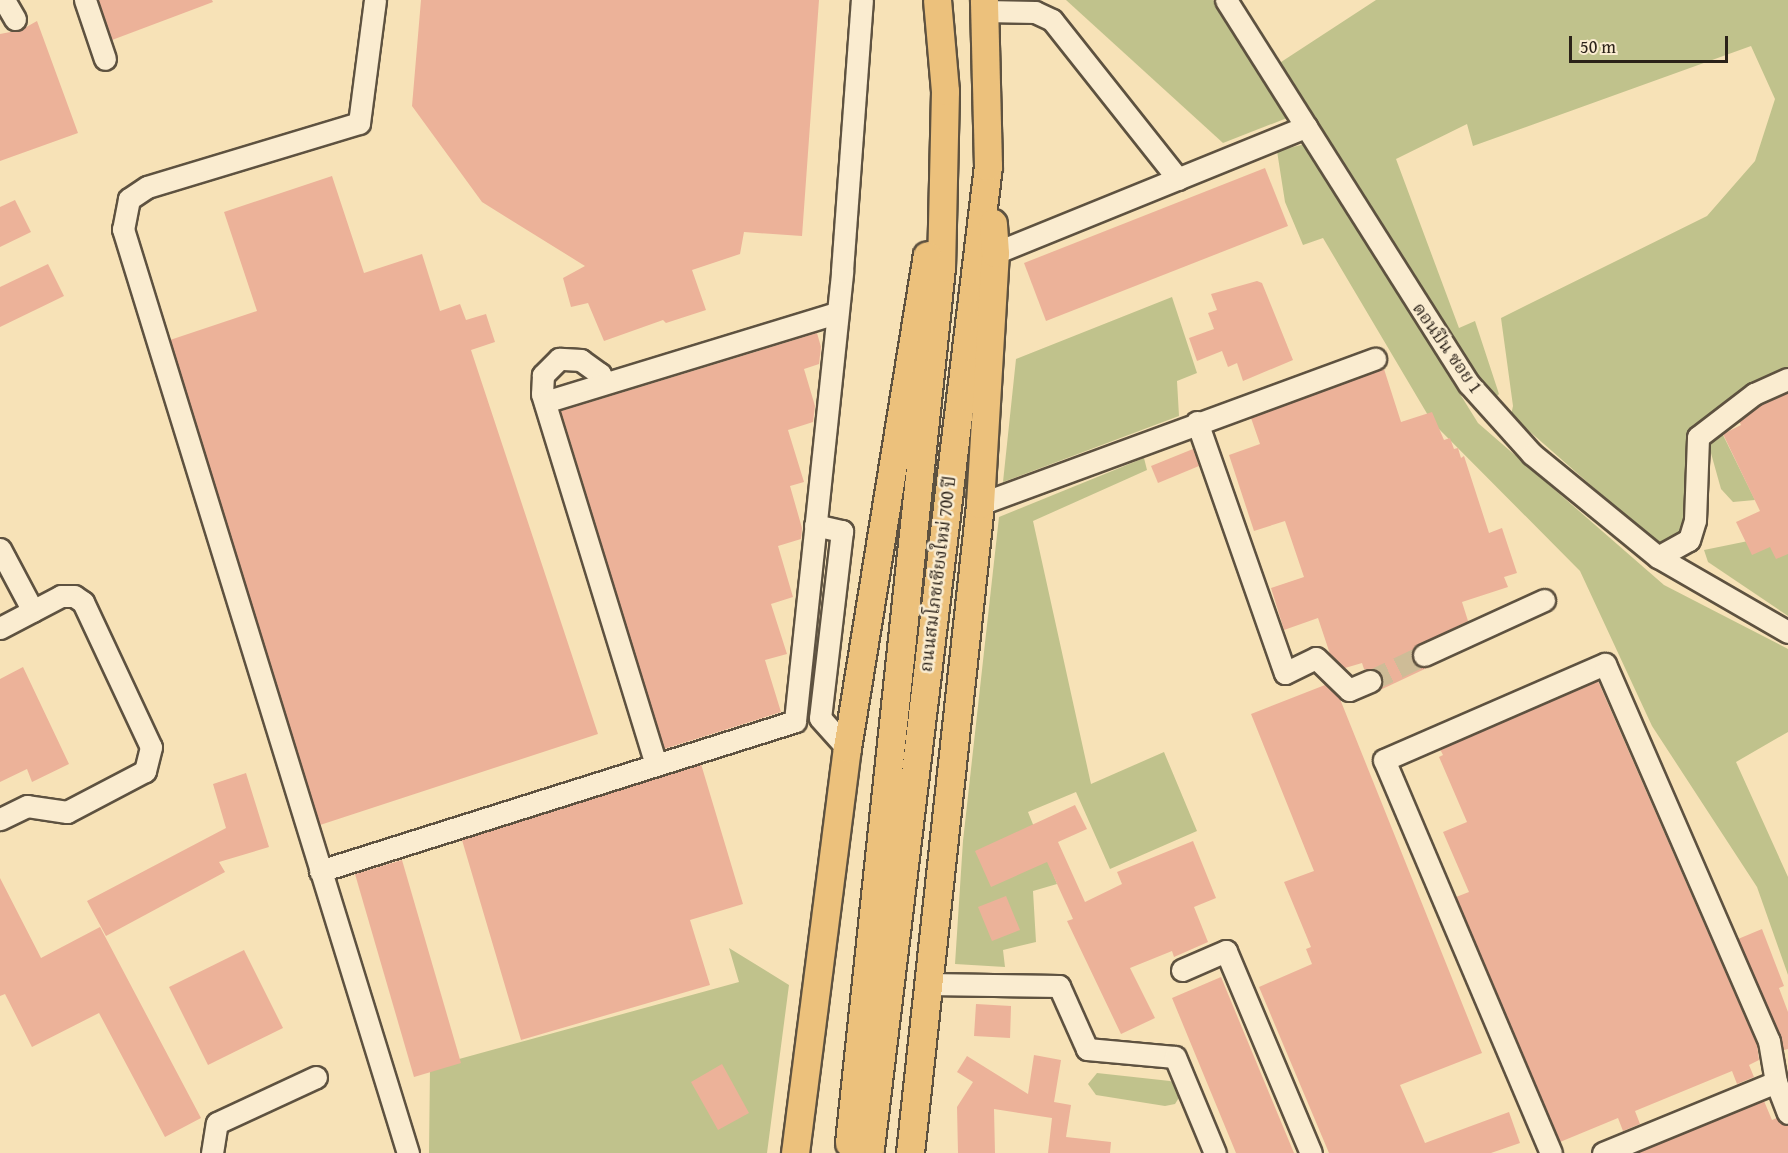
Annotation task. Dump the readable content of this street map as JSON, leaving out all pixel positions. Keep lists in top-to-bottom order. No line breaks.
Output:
{"streets":{"main road":["ถนนสมโภชเชียงใหม่ 700 ปี"],"street":["ดอนปิน ซอย 1"]},"scale_bar":"50 m"}
